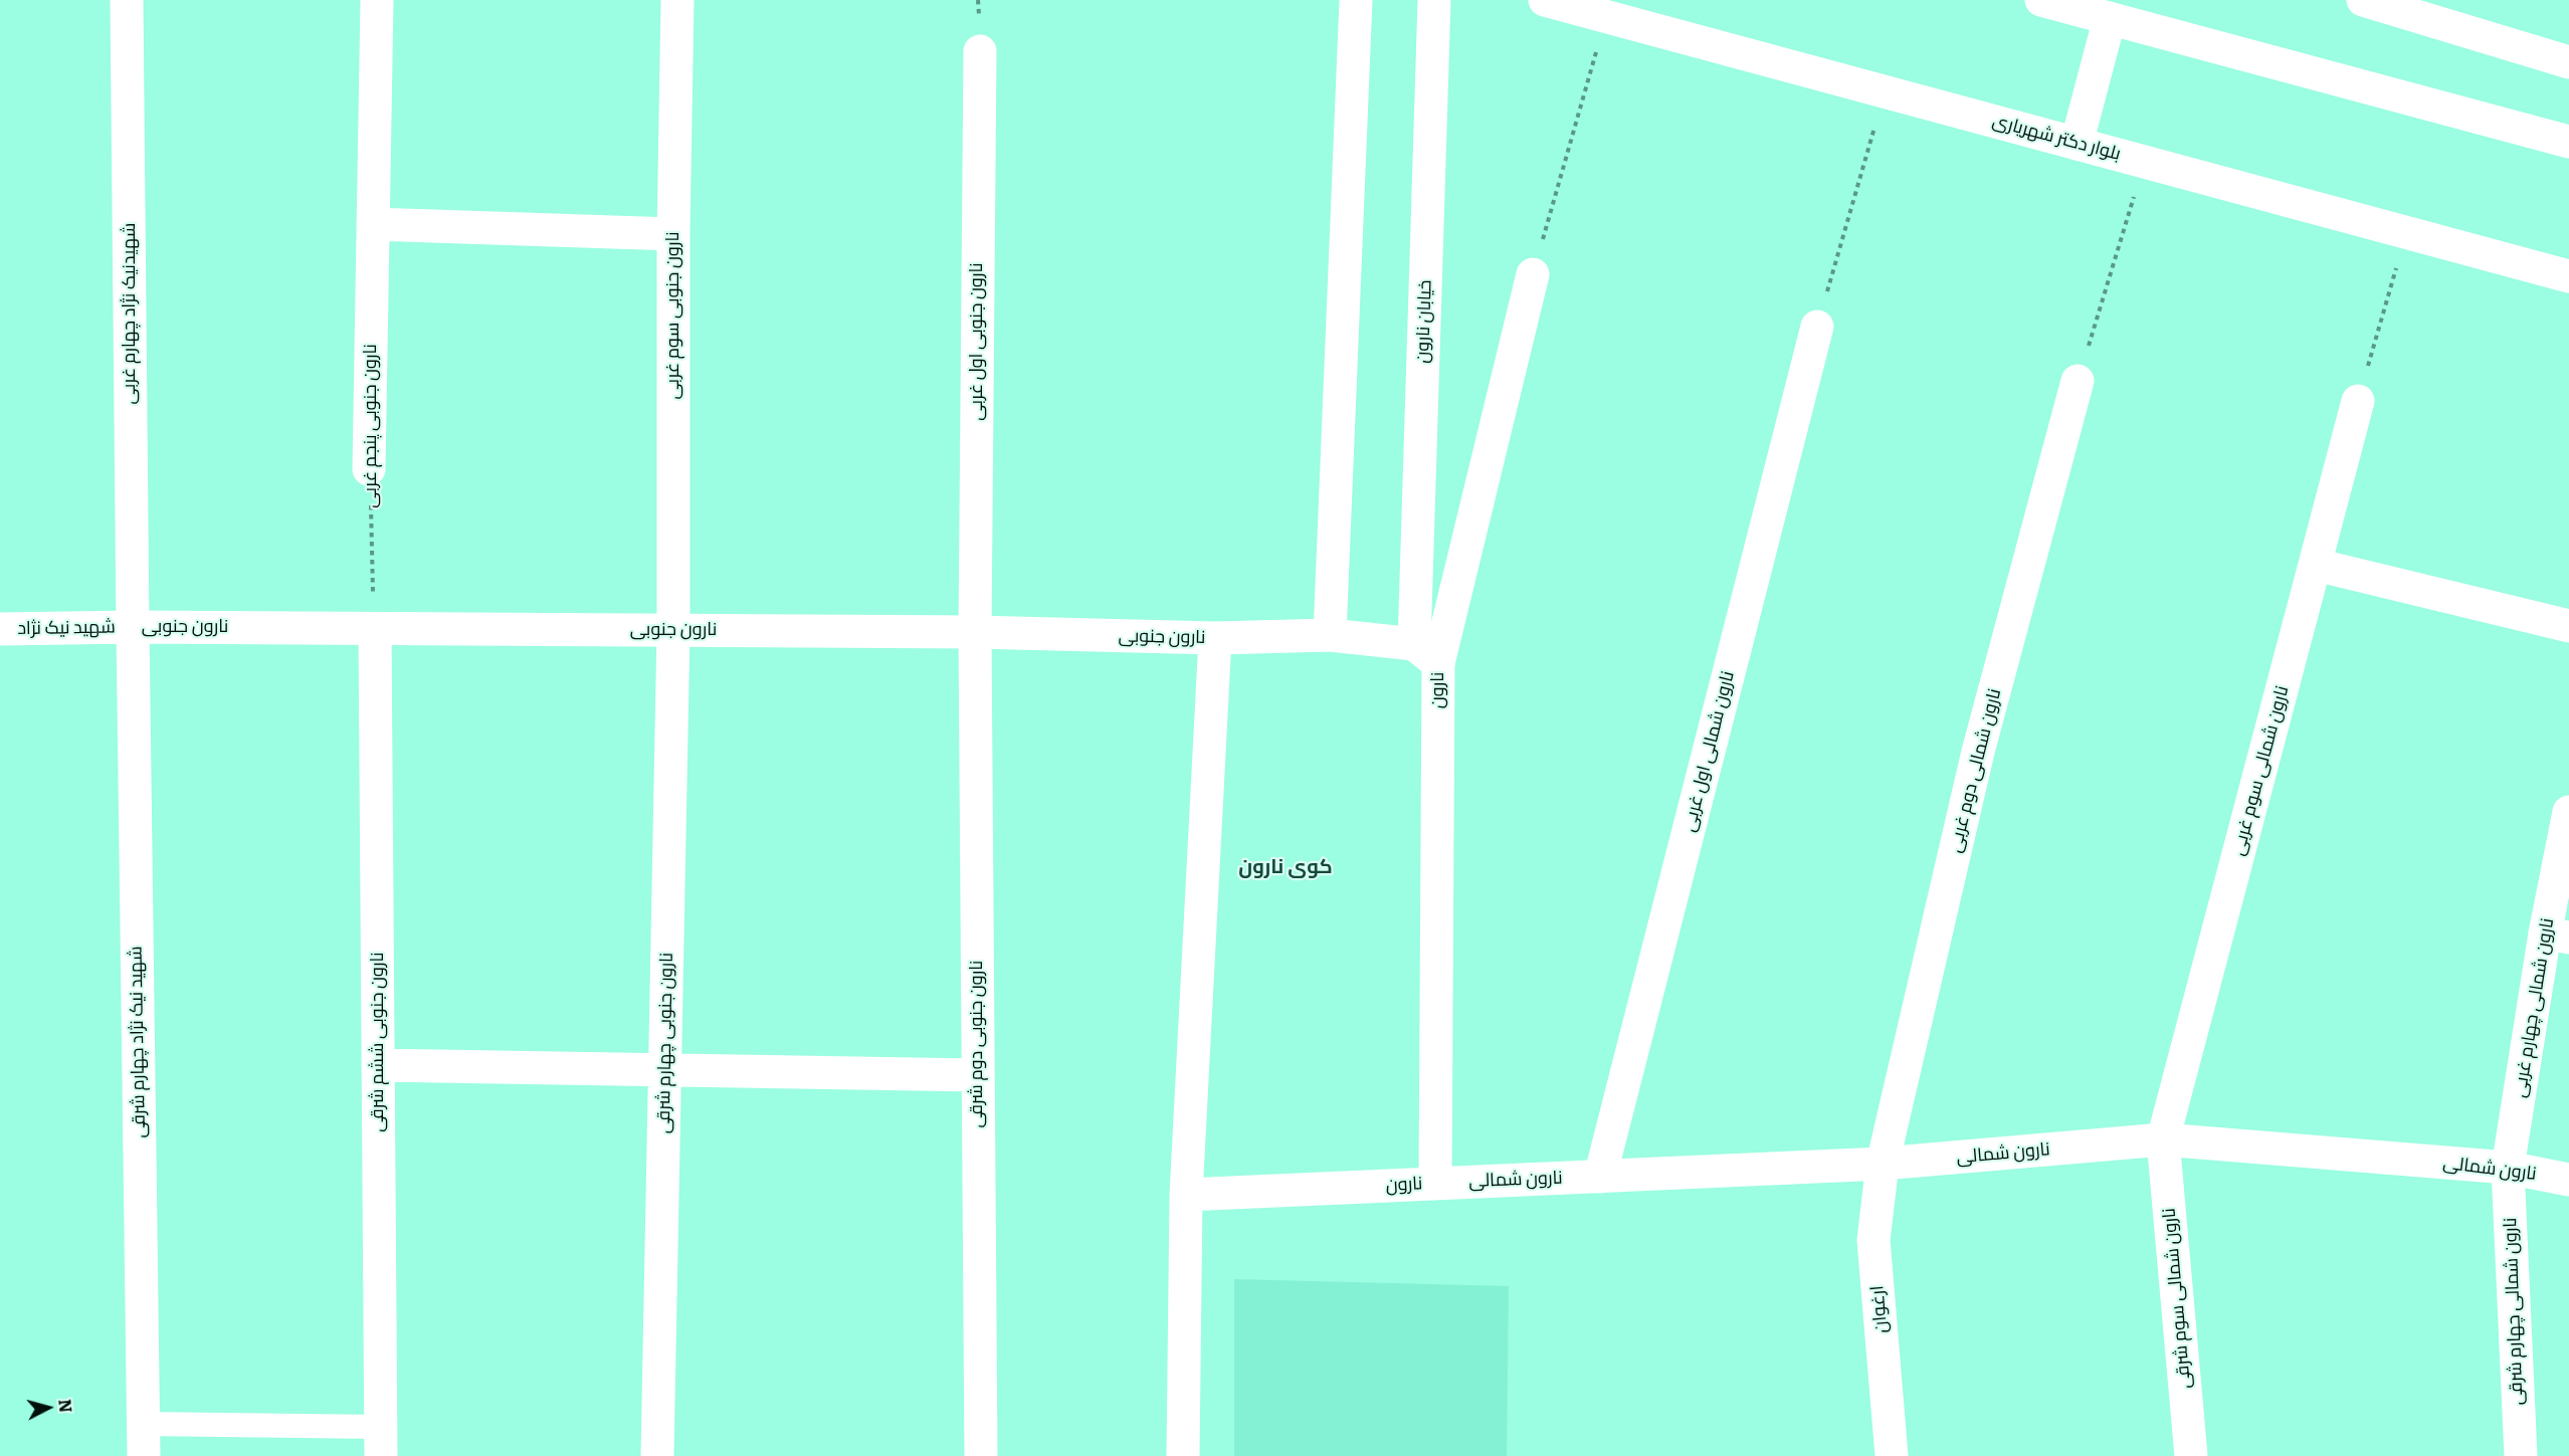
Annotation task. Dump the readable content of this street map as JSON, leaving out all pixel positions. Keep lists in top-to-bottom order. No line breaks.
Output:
{"streets":{"street":["بلوار دکتر شهریاری","شهیدنیک نژاد چهارم غربی","نارون جنوبی سوم غربی","خیابان نارون","نارون جنوبی اول غربی","نارون جنوبی پنجم غربی","نارون جنوبی","شهید نیک نژاد","نارون","نارون شمالی اول غربی","نارون شمالی دوم غربی","نارون شمالی سوم غربی","نارون شمالی چهارم غربی","شهید نیک نژاد چهارم شرقی","نارون جنوبی ششم شرقی","نارون جنوبی چهارم شرقی","نارون جنوبی دوم شرقی","نارون شمالی","نارون شمالی سوم شرقی","ارغوان","نارون شمالی چهارم شرقی"]},"crossings":[["شهیدنیک نژاد چهارم غربی","نارون جنوبی"],["شهیدنیک نژاد چهارم غربی","شهید نیک نژاد"],["شهیدنیک نژاد چهارم غربی","شهید نیک نژاد چهارم شرقی"],["نارون جنوبی سوم غربی","نارون جنوبی"],["نارون جنوبی سوم غربی","نارون جنوبی چهارم شرقی"],["خیابان نارون","نارون"],["نارون جنوبی اول غربی","نارون جنوبی"],["نارون جنوبی اول غربی","نارون جنوبی دوم شرقی"],["نارون جنوبی پنجم غربی","نارون جنوبی"],["نارون جنوبی پنجم غربی","نارون جنوبی ششم شرقی"],["نارون جنوبی","شهید نیک نژاد"],["نارون جنوبی","شهید نیک نژاد چهارم شرقی"],["نارون جنوبی","نارون جنوبی ششم شرقی"],["نارون جنوبی","نارون جنوبی چهارم شرقی"],["نارون جنوبی","نارون جنوبی دوم شرقی"],["شهید نیک نژاد","شهید نیک نژاد چهارم شرقی"],["نارون","نارون شمالی"],["نارون شمالی اول غربی","نارون شمالی"],["نارون شمالی دوم غربی","نارون شمالی"],["نارون شمالی دوم غربی","ارغوان"],["نارون شمالی سوم غربی","نارون شمالی"],["نارون شمالی سوم غربی","نارون شمالی سوم شرقی"],["نارون شمالی چهارم غربی","نارون شمالی"],["نارون شمالی چهارم غربی","نارون شمالی چهارم شرقی"],["نارون شمالی","نارون شمالی سوم شرقی"],["نارون شمالی","ارغوان"],["نارون شمالی","نارون شمالی چهارم شرقی"]],"districts":["کوی نارون"],"north":"right"}
